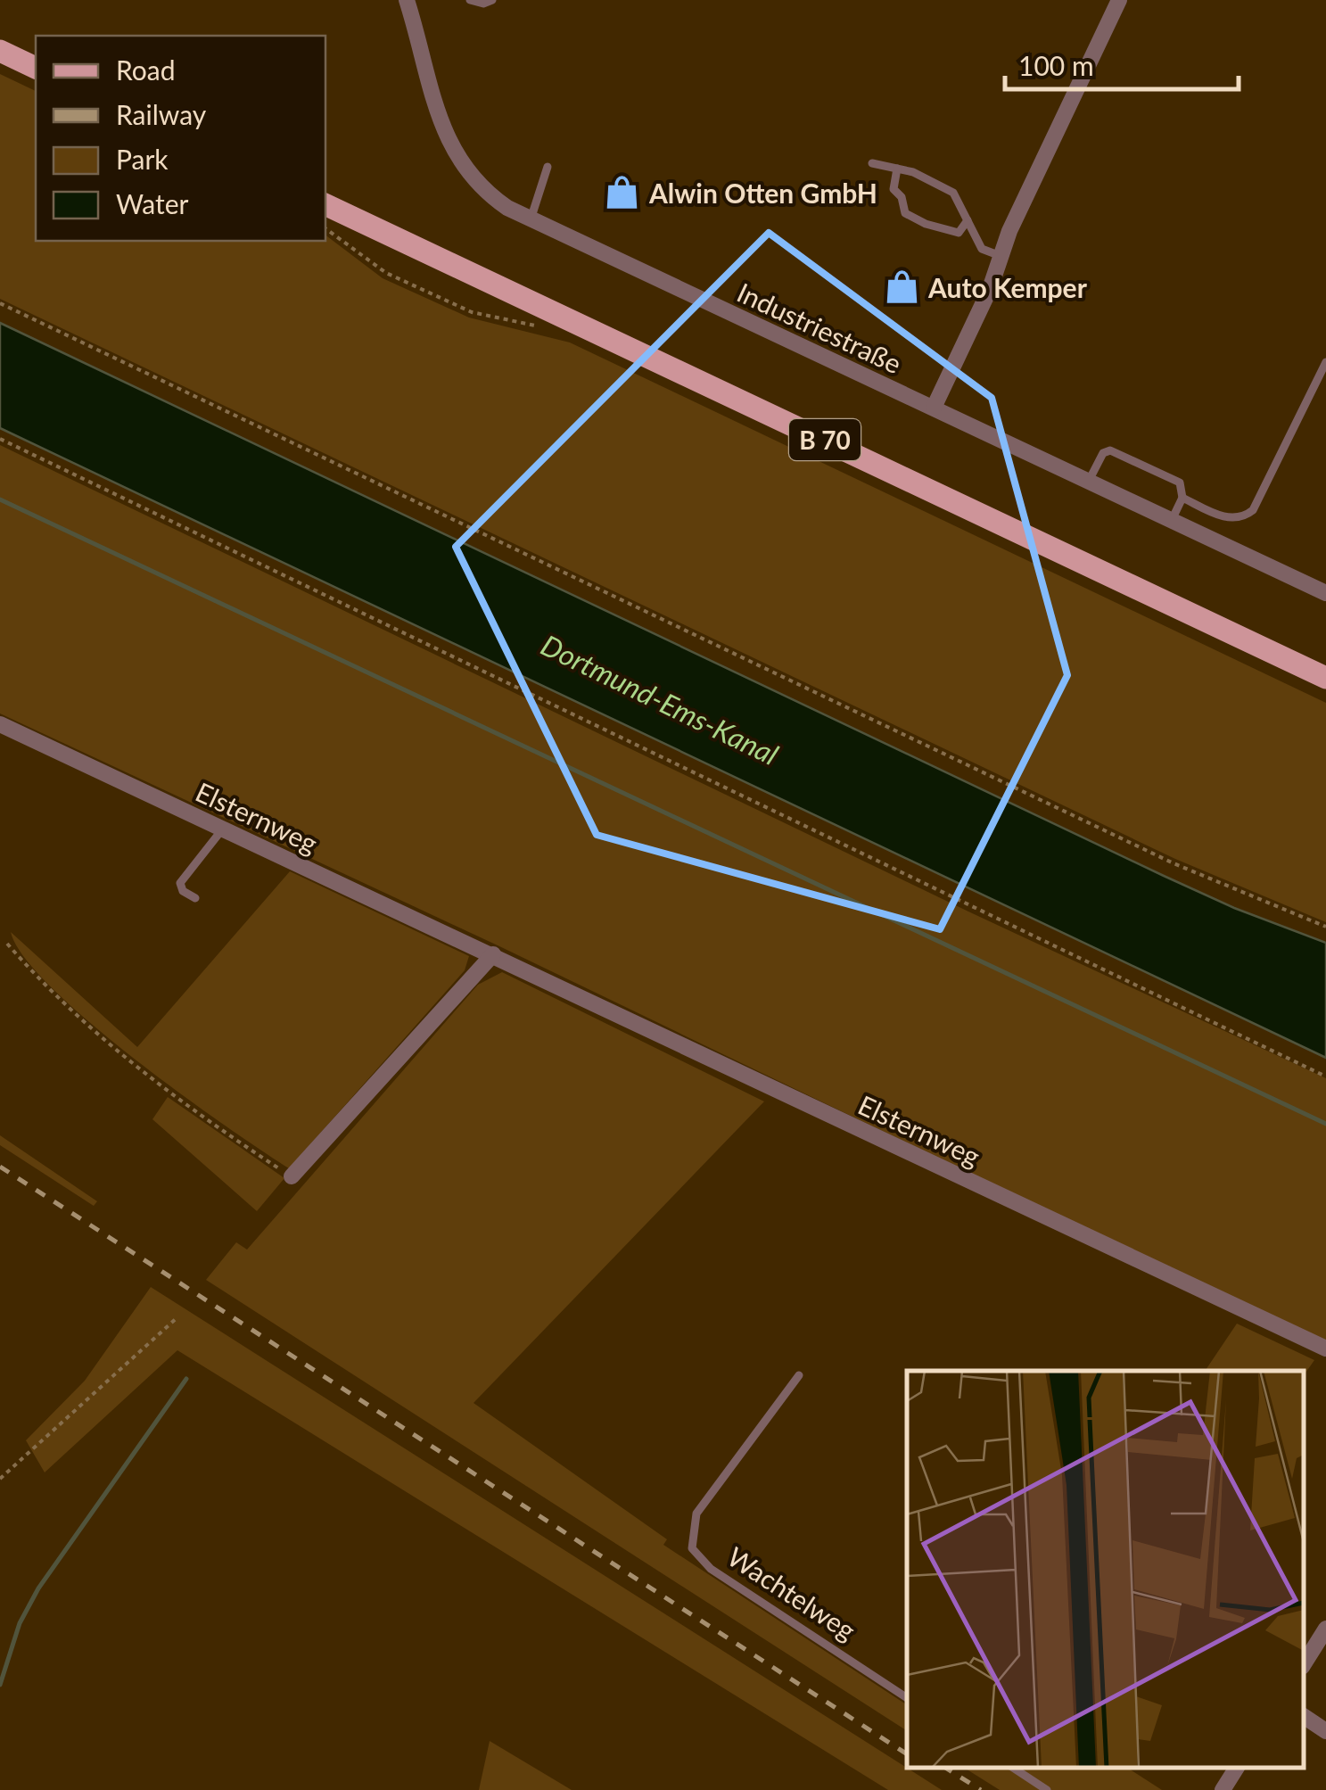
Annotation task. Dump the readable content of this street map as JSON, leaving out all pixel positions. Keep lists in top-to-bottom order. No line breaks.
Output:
{"streets":{"main road":["B 70"],"street":["Industriestraße","Elsternweg"],"lane":["Wachtelweg"]},"water":["Dortmund-Ems-Kanal"],"places":{"shop":["Alwin Otten GmbH","Auto Kemper"]},"legend":["Road","Railway","Park","Water"],"scale_bar":"100 m"}
